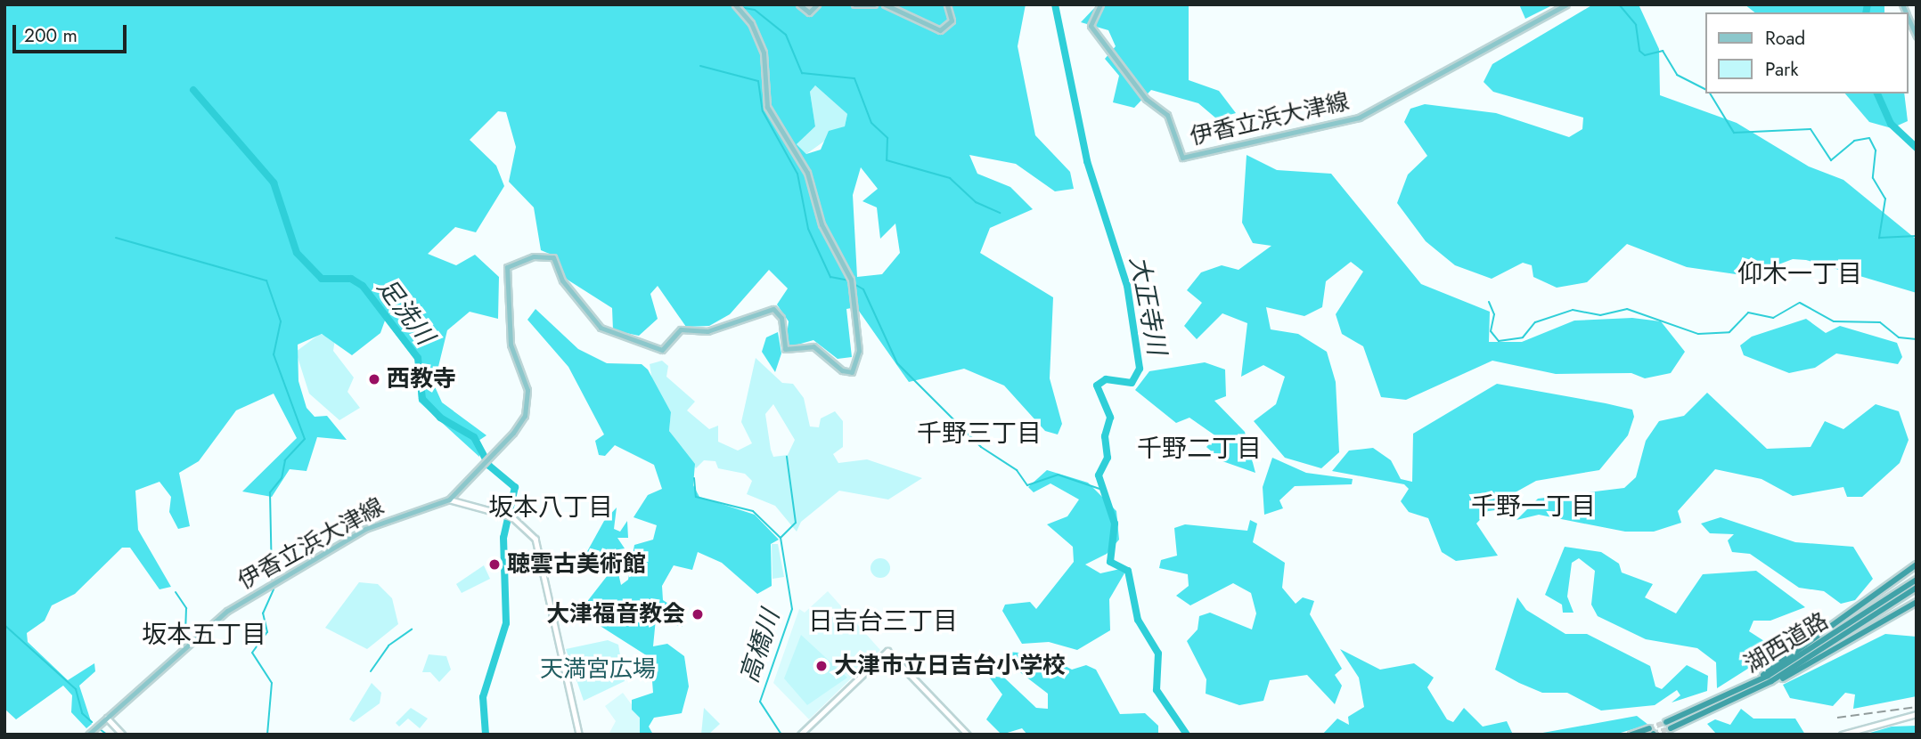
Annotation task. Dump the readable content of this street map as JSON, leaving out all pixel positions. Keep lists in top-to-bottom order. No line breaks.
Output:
{"streets":{"highway":["湖西道路"],"main road":["伊香立浜大津線"]},"districts":["仰木一丁目","千野三丁目","千野二丁目","千野一丁目","坂本八丁目","日吉台三丁目","坂本五丁目"],"water":["大正寺川","足洗川","高橋川"],"parks":["天満宮広場"],"places":["西教寺","聴雲古美術館","大津福音教会","大津市立日吉台小学校"],"legend":["Road","Park"],"scale_bar":"200 m"}
